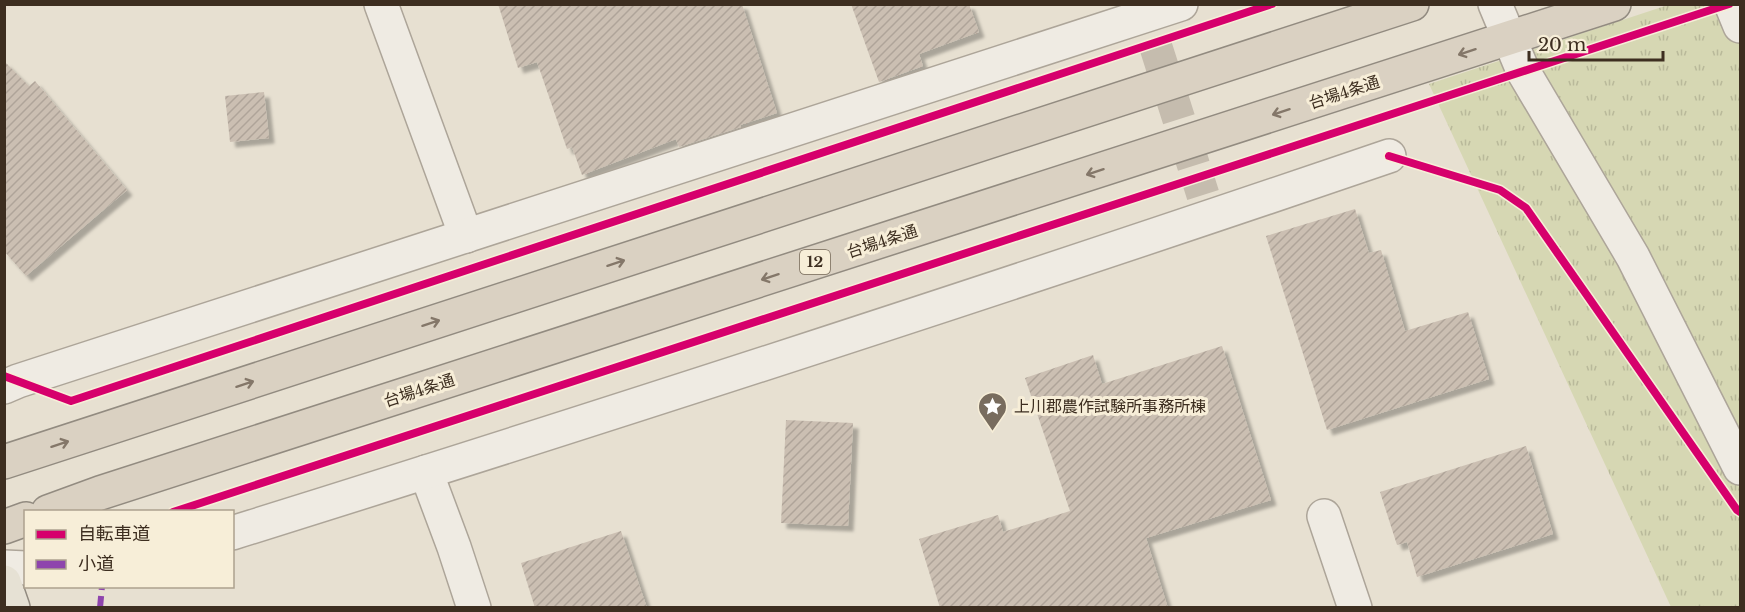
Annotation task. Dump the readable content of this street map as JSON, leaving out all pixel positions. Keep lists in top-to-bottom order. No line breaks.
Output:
{"streets":{"highway":["台場4条通","12"]},"places":{"place":["上川郡農作試験所事務所棟"]},"legend":["自転車道","小道"],"scale_bar":"20 m"}
